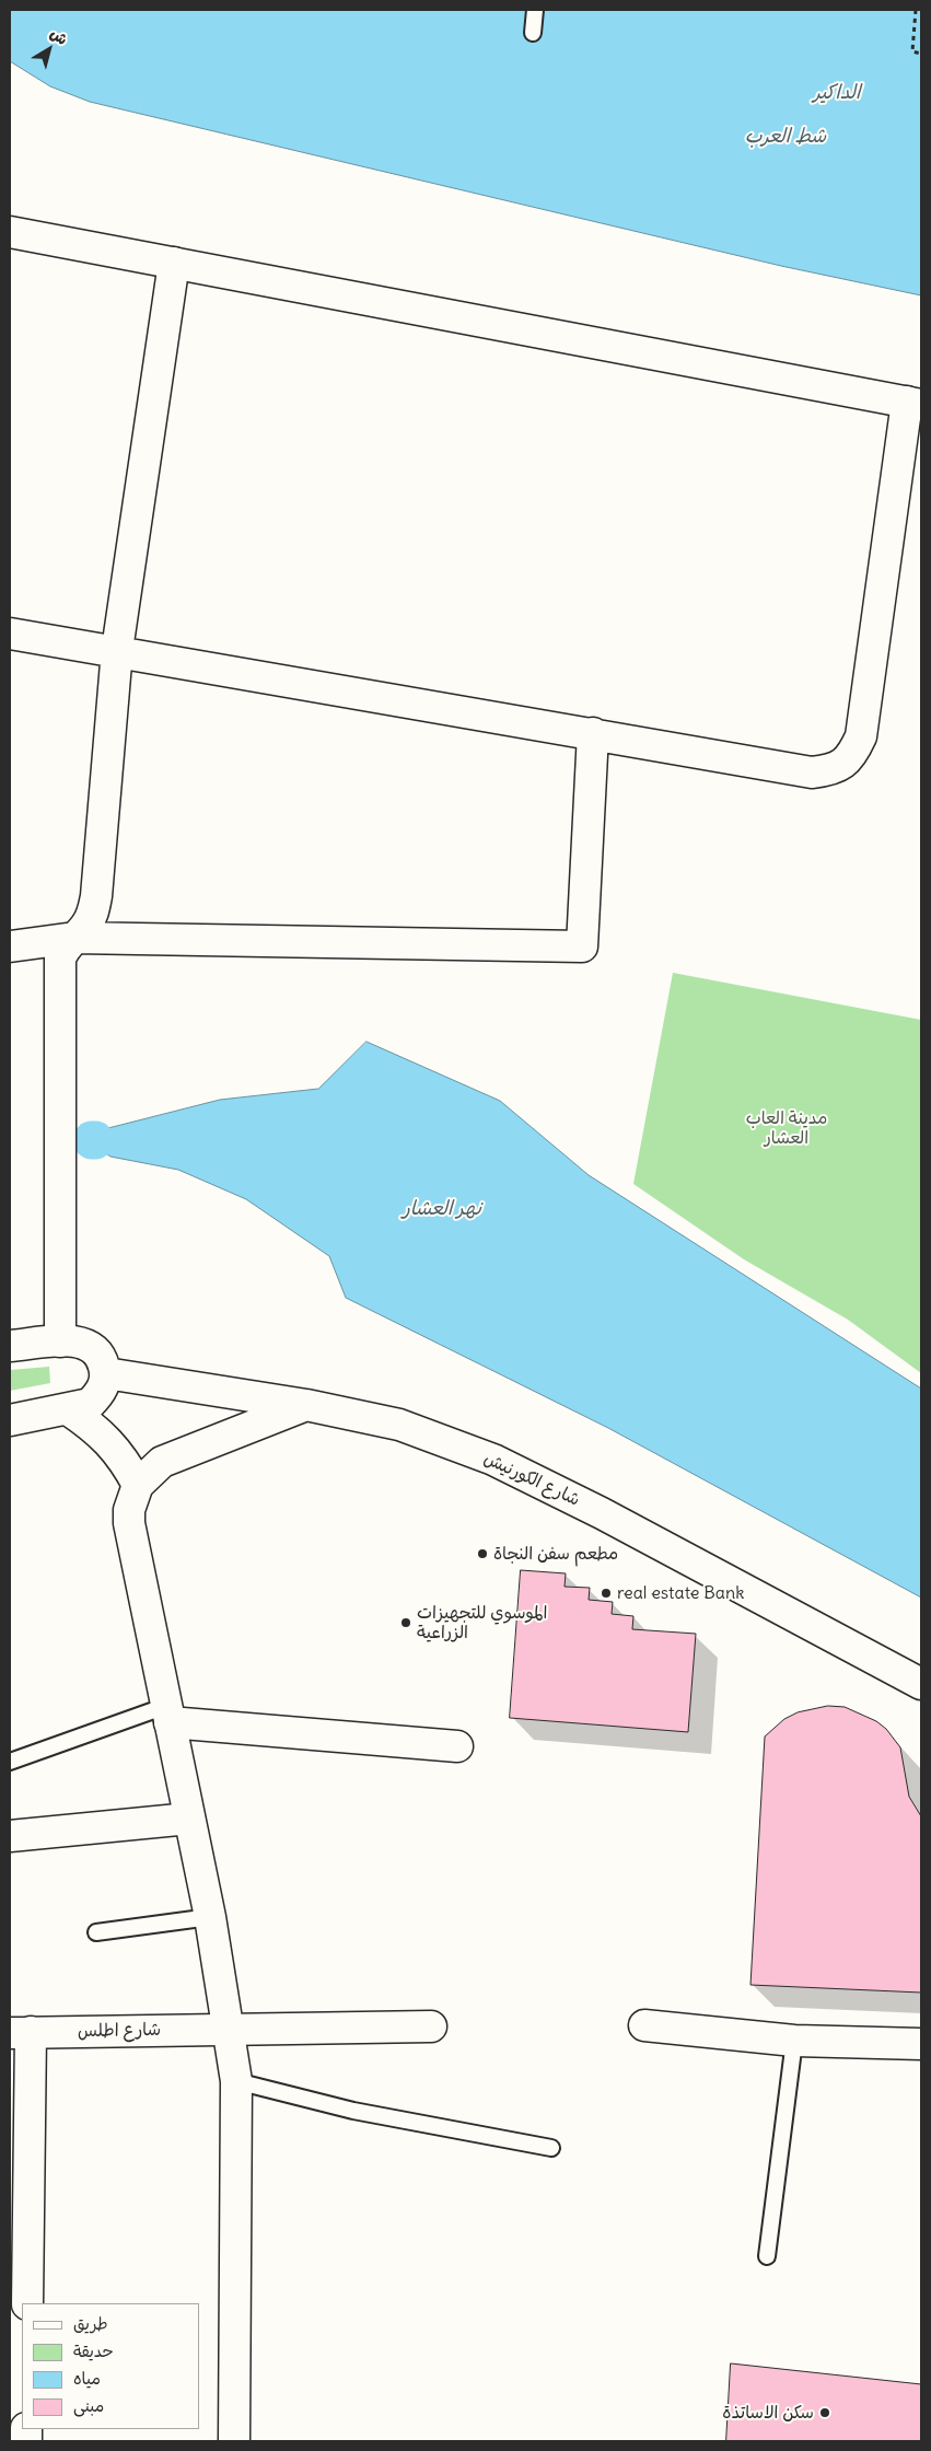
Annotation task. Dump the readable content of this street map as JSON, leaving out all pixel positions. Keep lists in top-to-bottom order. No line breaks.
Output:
{"streets":{"street":["شارع الكورنيش","شارع اطلس"]},"water":["الداكير","شط العرب","نهر العشار"],"parks":["مدينة العاب العشار"],"places":["مطعم سفن النجاة","real estate Bank","الموسوي للتجهيزات الزراعية","سكن الاساتذة"],"legend":["طريق","حديقة","مياه","مبنى"],"north":"top right"}
